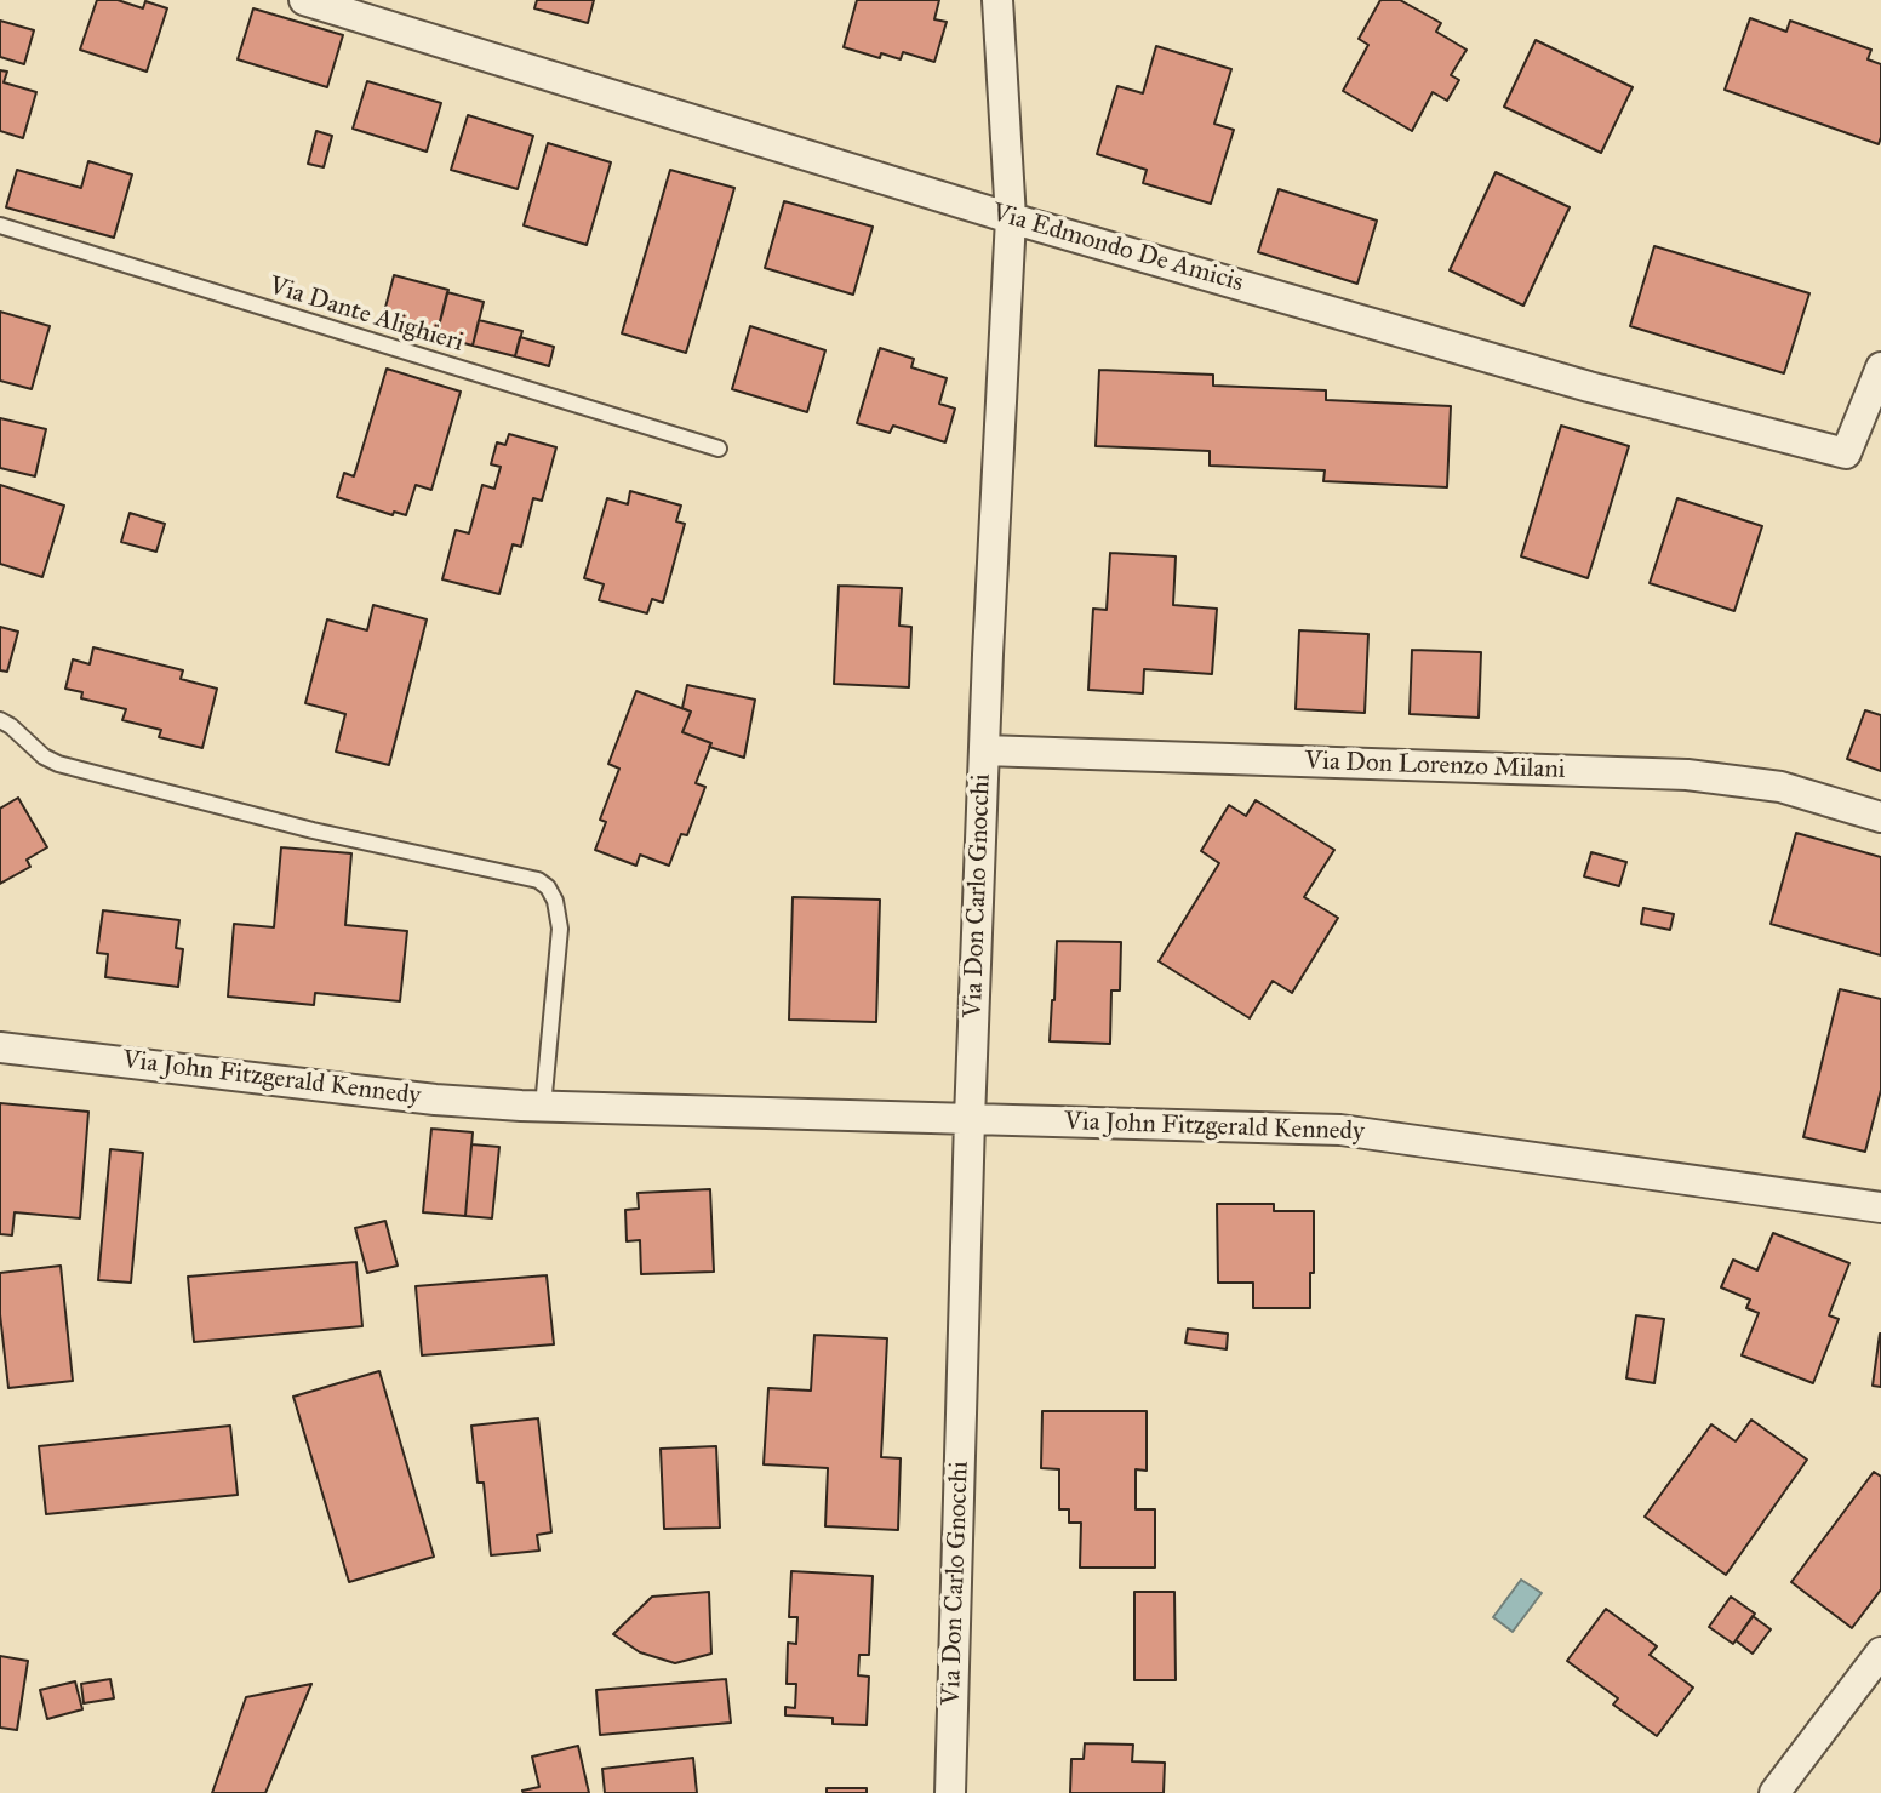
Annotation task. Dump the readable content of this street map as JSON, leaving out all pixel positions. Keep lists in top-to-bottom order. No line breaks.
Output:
{"streets":{"street":["Via Edmondo De Amicis","Via Don Lorenzo Milani","Via Don Carlo Gnocchi","Via John Fitzgerald Kennedy"],"lane":["Via Dante Alighieri"]},"crossings":[["Via Edmondo De Amicis","Via Don Carlo Gnocchi"],["Via Don Lorenzo Milani","Via Don Carlo Gnocchi"],["Via Don Carlo Gnocchi","Via John Fitzgerald Kennedy"]]}
